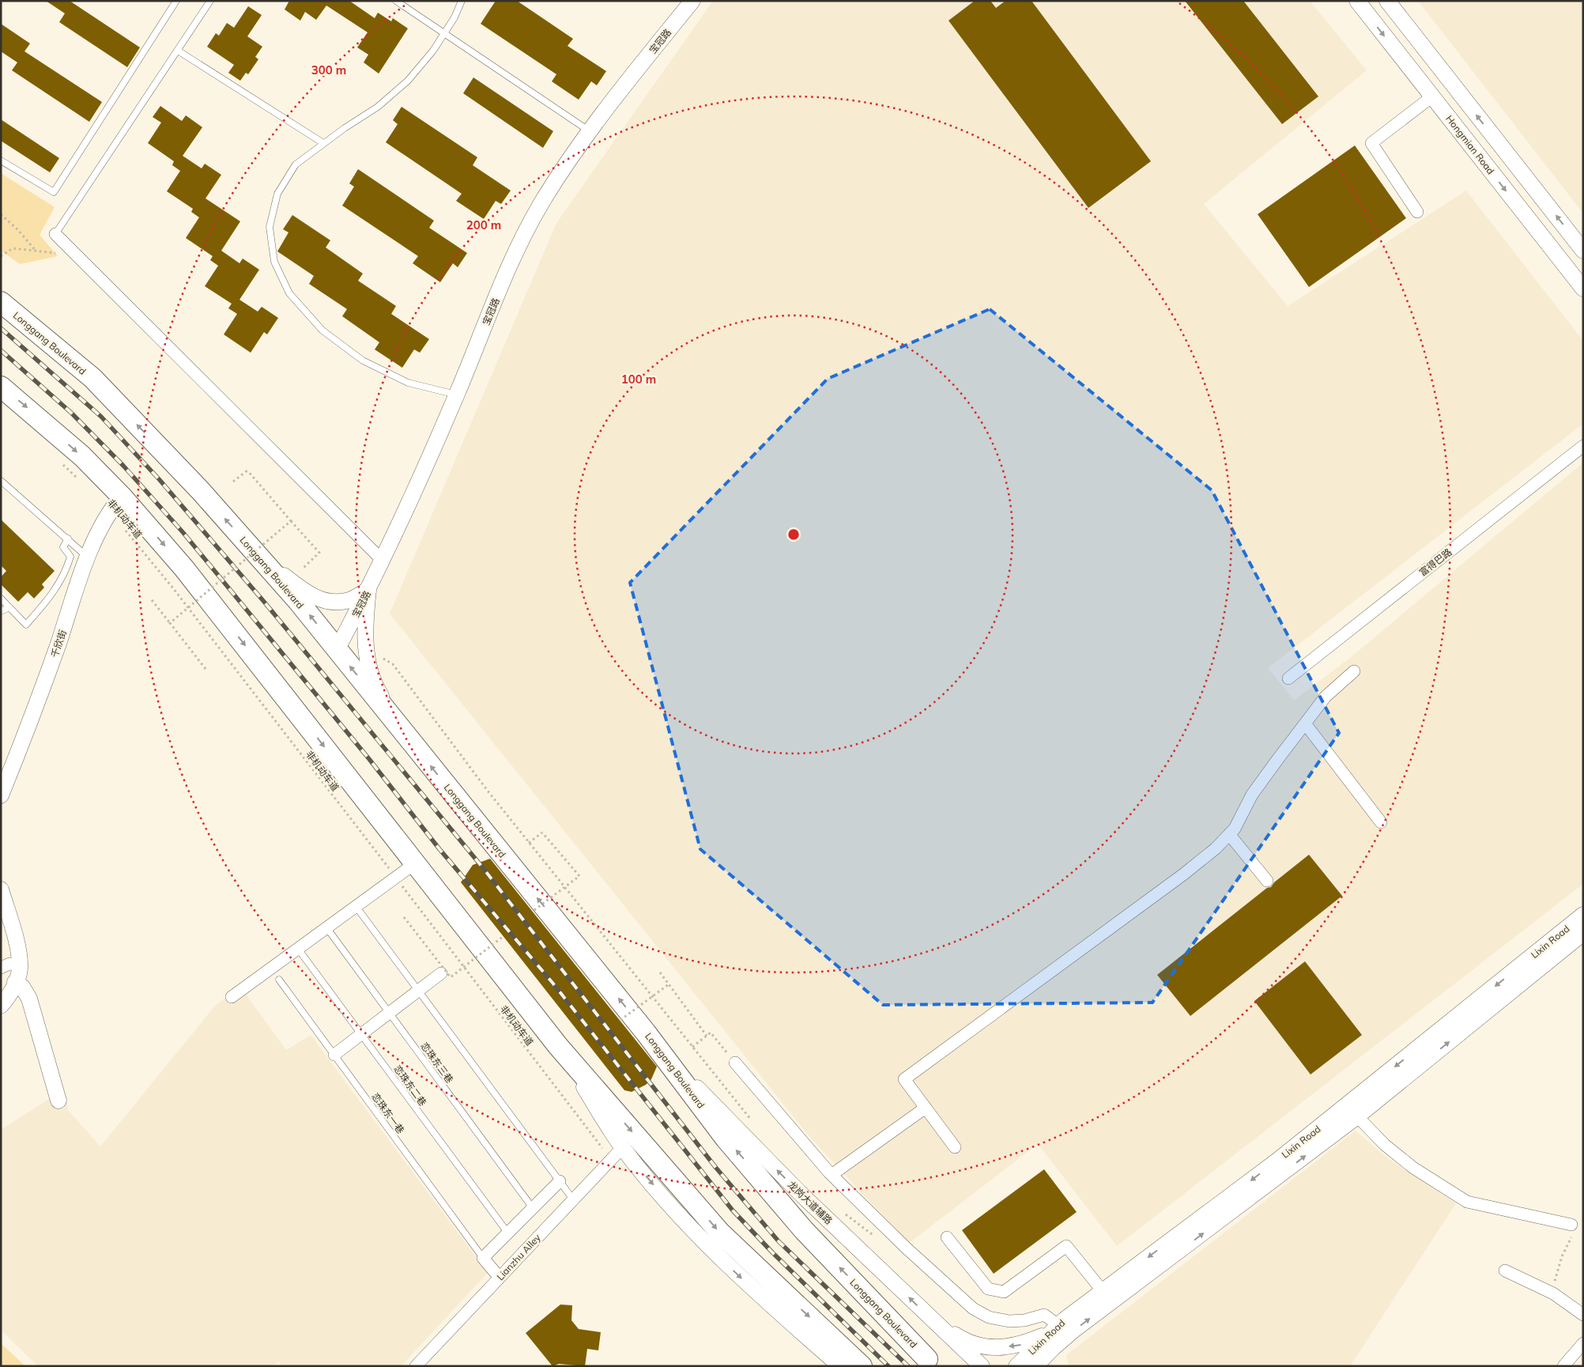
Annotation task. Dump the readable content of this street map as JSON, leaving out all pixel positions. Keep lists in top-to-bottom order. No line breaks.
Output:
{"streets":{"highway":["Longgang Boulevard"],"street":["宝冠路","Hongmian Road","富得巴路","千欣街","Lixin Road","龙岗大道辅路","Lianzhu Alley"],"lane":["恋珠东三巷","恋珠东二巷","恋珠东一巷"],"path":["非机动车道"]},"crossings":[["宝冠路","Longgang Boulevard"],["Longgang Boulevard","龙岗大道辅路"],["非机动车道","千欣街"],["非机动车道","Lianzhu Alley"]],"rings":["300 m","200 m","100 m"]}
